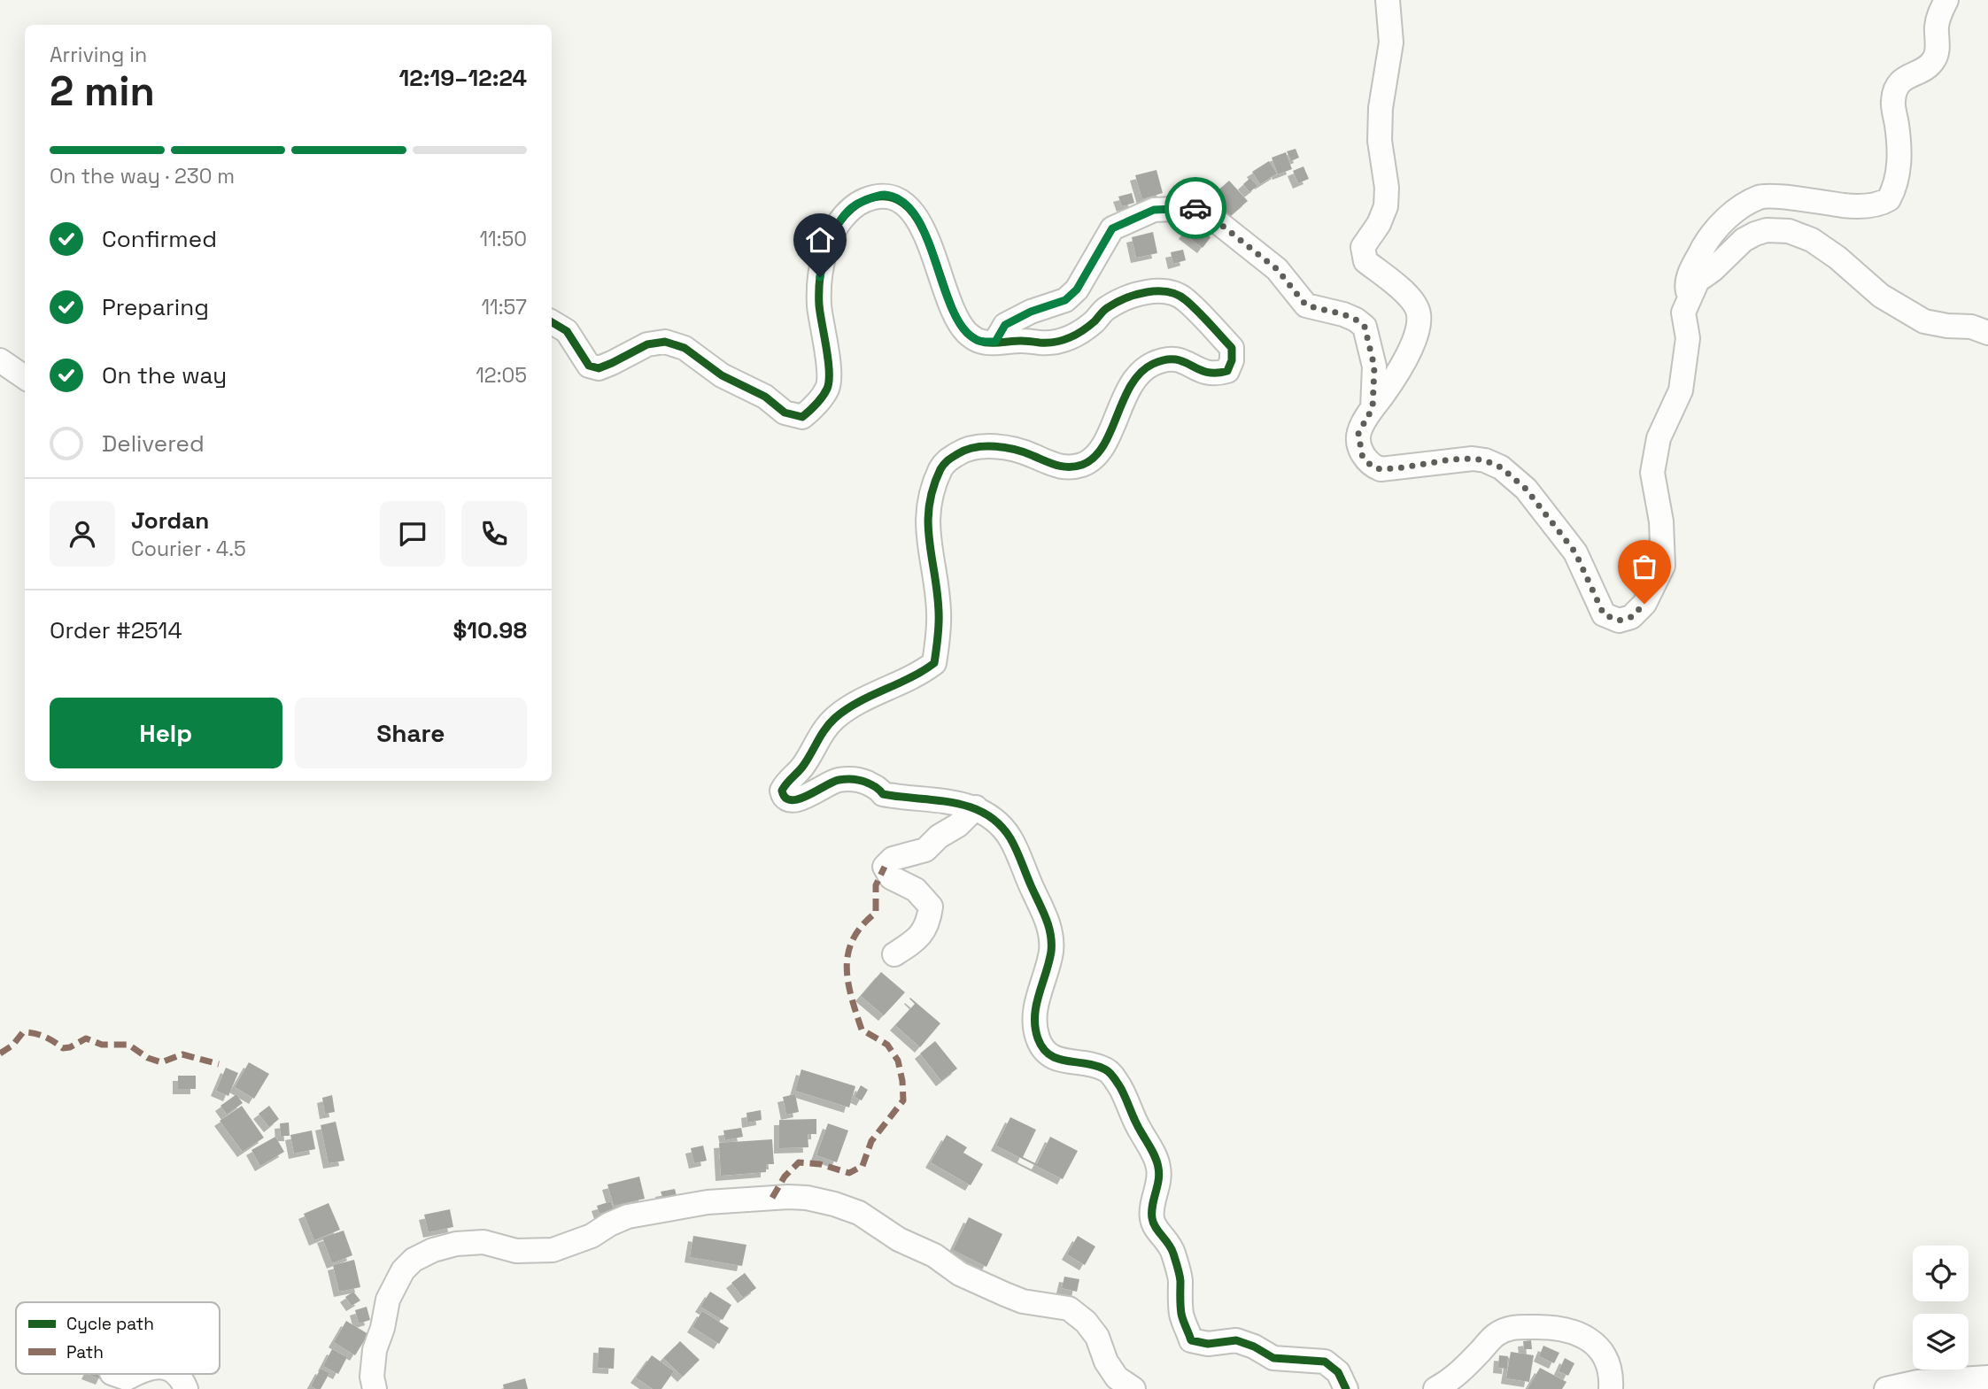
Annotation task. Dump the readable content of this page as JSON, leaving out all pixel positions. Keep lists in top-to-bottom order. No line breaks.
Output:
{"legend":["Cycle path","Path"],"page":{"heading":["2 min","Arriving in","12:19–12:24"],"panel":["Jordan","Courier · 4.5","Order #2514","$10.98"],"bar":"On the way · 230 m","list":[["Confirmed","11:50"],["Preparing","11:57"],["On the way","12:05"],"Delivered"],"buttons":["Help","Share"]}}
